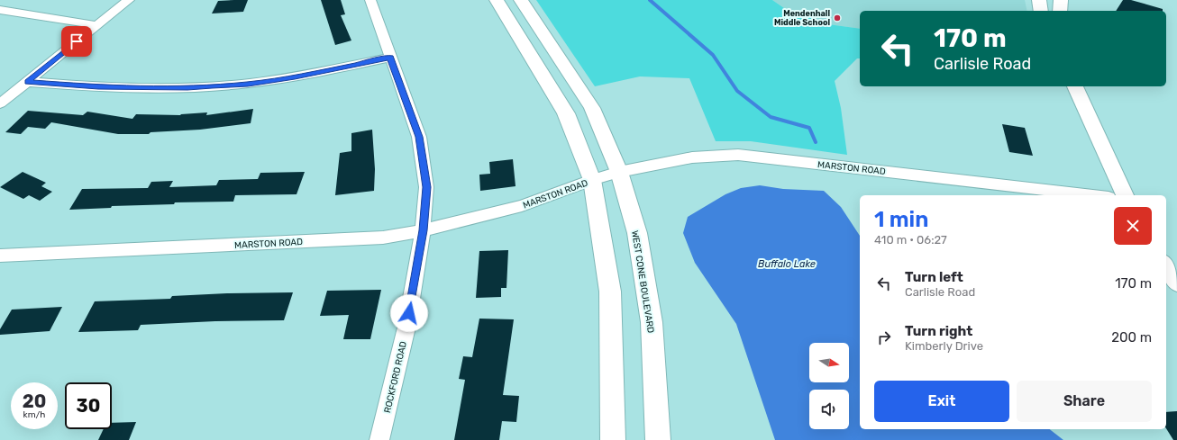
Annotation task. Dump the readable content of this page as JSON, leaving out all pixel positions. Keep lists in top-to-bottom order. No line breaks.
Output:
{"streets":{"main road":["WEST CONE BOULEVARD"],"street":["MARSTON ROAD","ROCKFORD ROAD"]},"crossings":[["MARSTON ROAD","WEST CONE BOULEVARD"],["MARSTON ROAD","ROCKFORD ROAD"]],"water":["Buffalo Lake"],"places":["Mendenhall Middle School"],"north":"right","page":{"turn":["170 m","Carlisle Road"],"heading":["1 min","410 m · 06:27"],"list":[{"name":"Turn left","note":"Carlisle Road","value":"170 m"},{"name":"Turn right","note":"Kimberly Drive","value":"200 m"}],"buttons":["Exit","Share"],"speed":"20 km/h","limit":"30"}}
